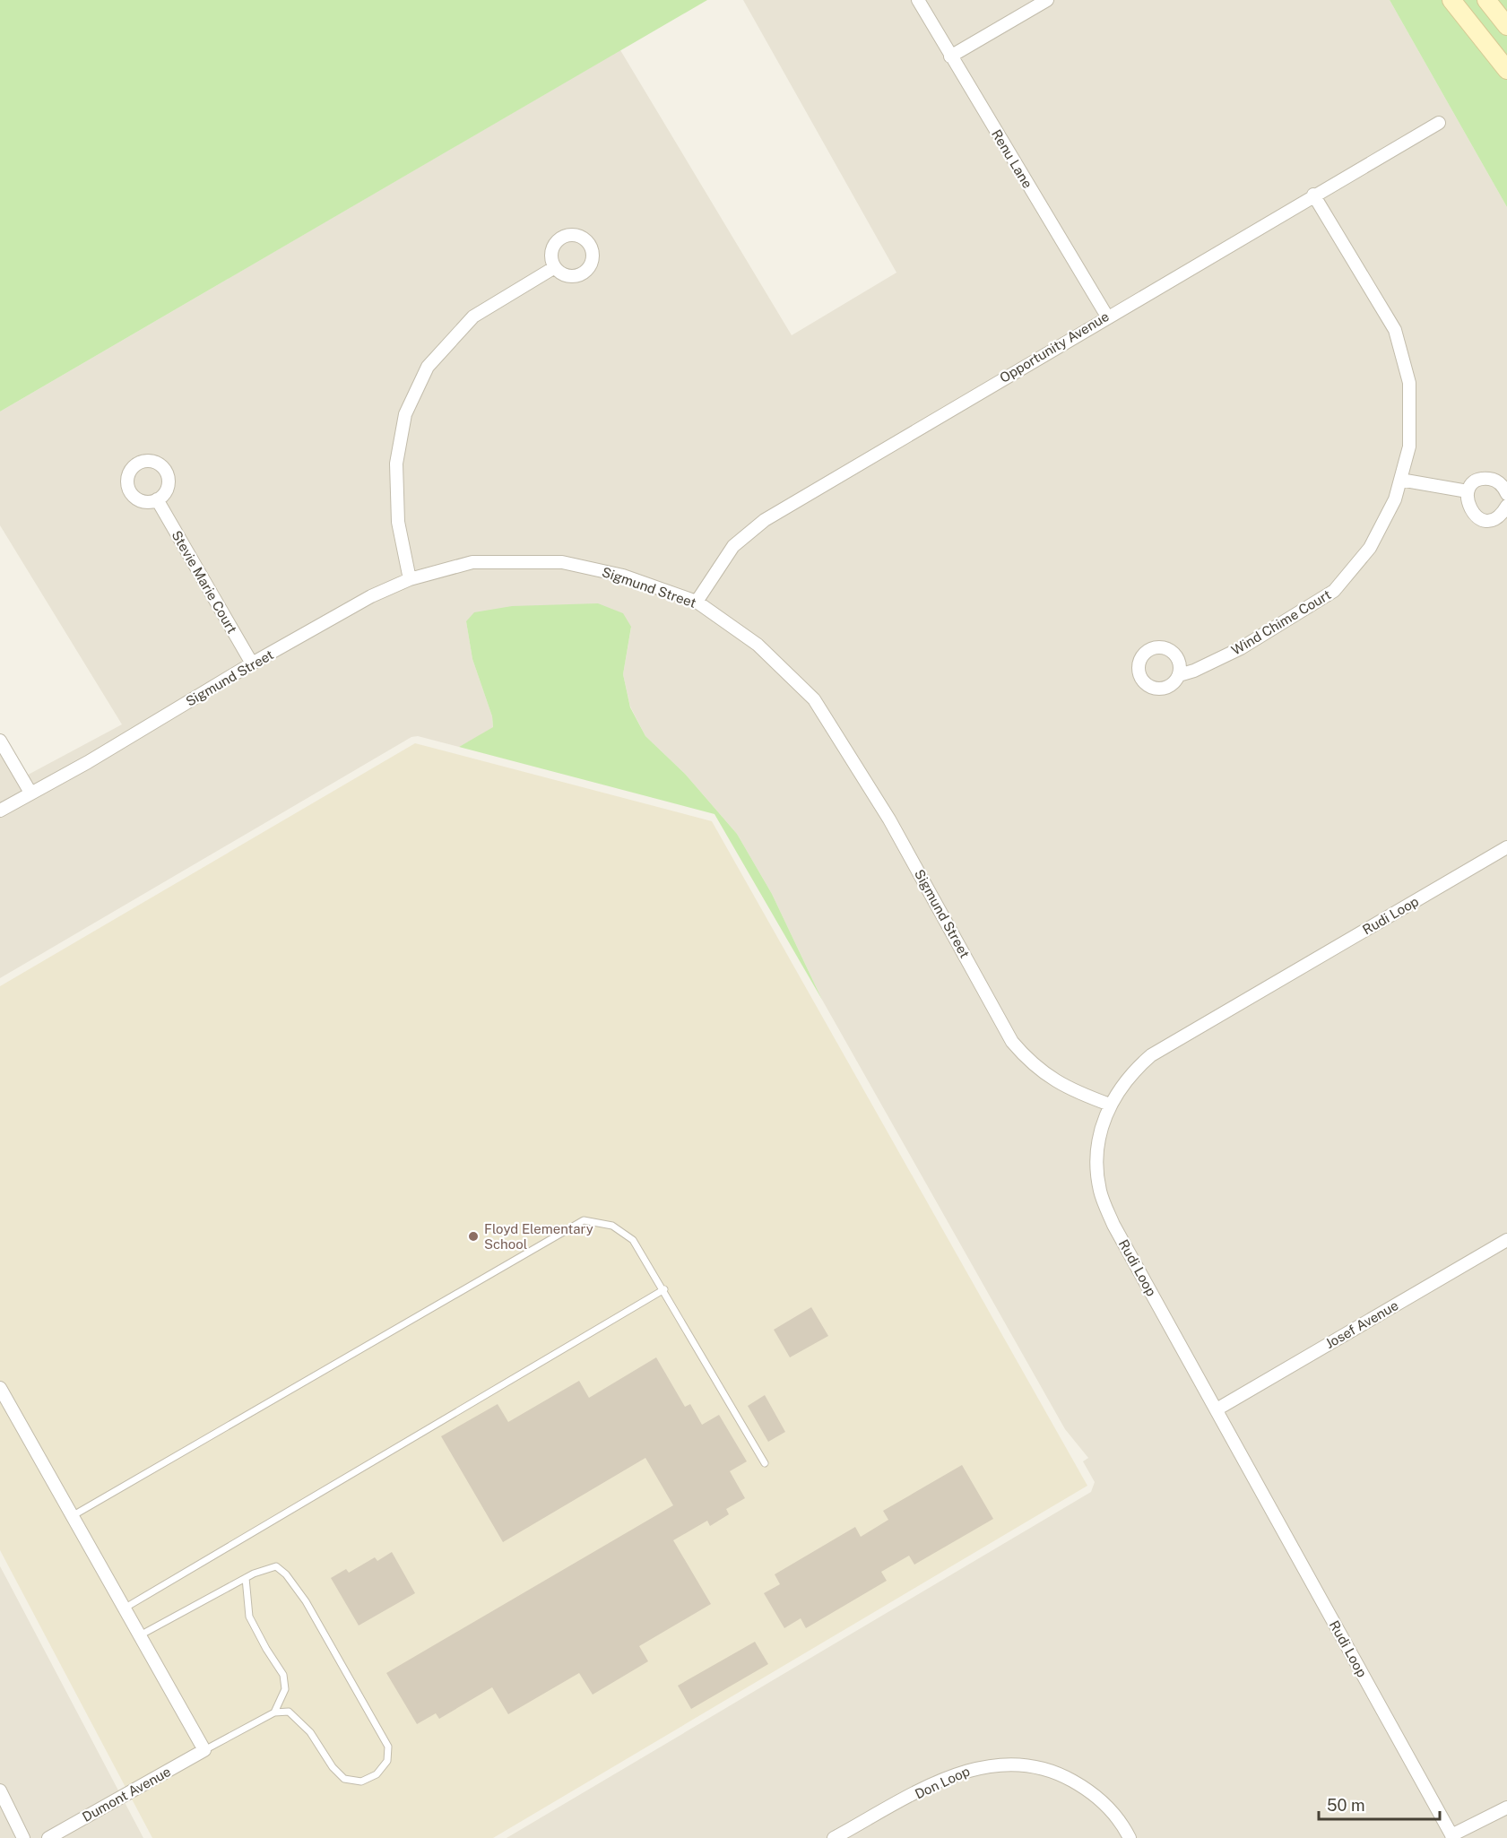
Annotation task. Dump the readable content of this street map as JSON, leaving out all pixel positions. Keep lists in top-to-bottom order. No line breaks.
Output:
{"streets":{"street":["Renu Lane","Opportunity Avenue","Stevie Marie Court","Sigmund Street","Wind Chime Court","Rudi Loop","Josef Avenue","Don Loop","Dumont Avenue"]},"crossings":[["Renu Lane","Opportunity Avenue"],["Opportunity Avenue","Sigmund Street"],["Opportunity Avenue","Wind Chime Court"],["Stevie Marie Court","Sigmund Street"],["Sigmund Street","Rudi Loop"],["Rudi Loop","Josef Avenue"]],"places":["Floyd Elementary School"],"scale_bar":"50 m"}
